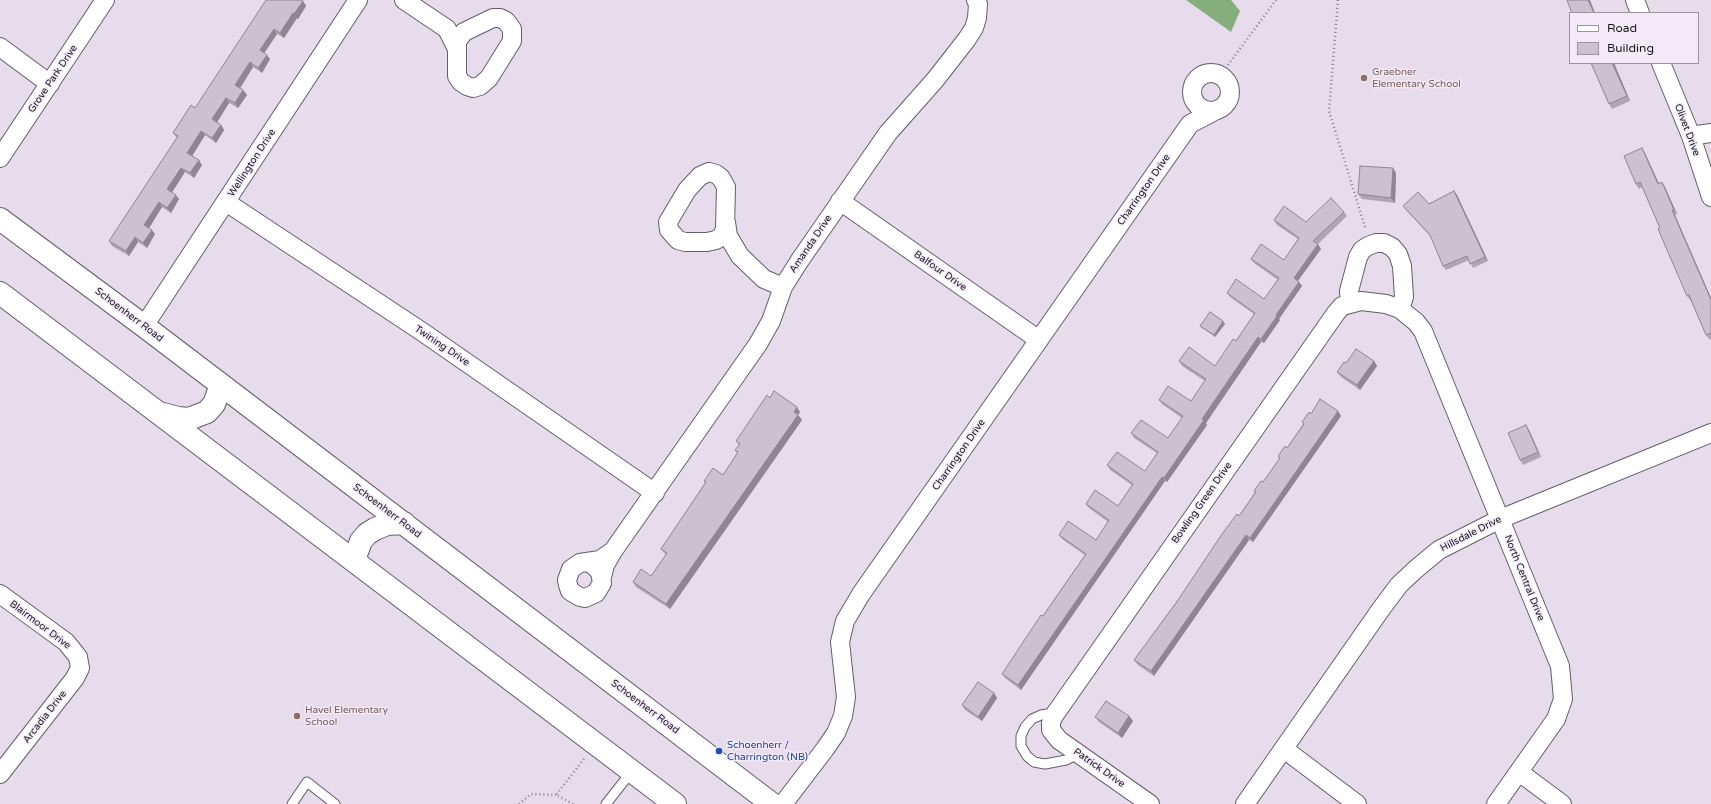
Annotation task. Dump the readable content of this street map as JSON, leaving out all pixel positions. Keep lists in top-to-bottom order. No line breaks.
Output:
{"streets":{"main road":["Schoenherr Road"],"street":["Grove Park Drive","Olivet Drive","Wellington Drive","Charrington Drive","Amanda Drive","Balfour Drive","Twining Drive","Bowling Green Drive","Hillsdale Drive","North Central Drive","Blairmoor Drive","Arcadia Drive","Patrick Drive"]},"crossings":[["Wellington Drive","Schoenherr Road"],["Wellington Drive","Twining Drive"],["Charrington Drive","Balfour Drive"],["Amanda Drive","Balfour Drive"],["Amanda Drive","Twining Drive"],["Bowling Green Drive","North Central Drive"],["Bowling Green Drive","Patrick Drive"],["Hillsdale Drive","North Central Drive"],["Blairmoor Drive","Arcadia Drive"]],"places":["Graebner Elementary School","Havel Elementary School","Schoenherr / Charrington (NB)"],"legend":["Road","Building"]}
